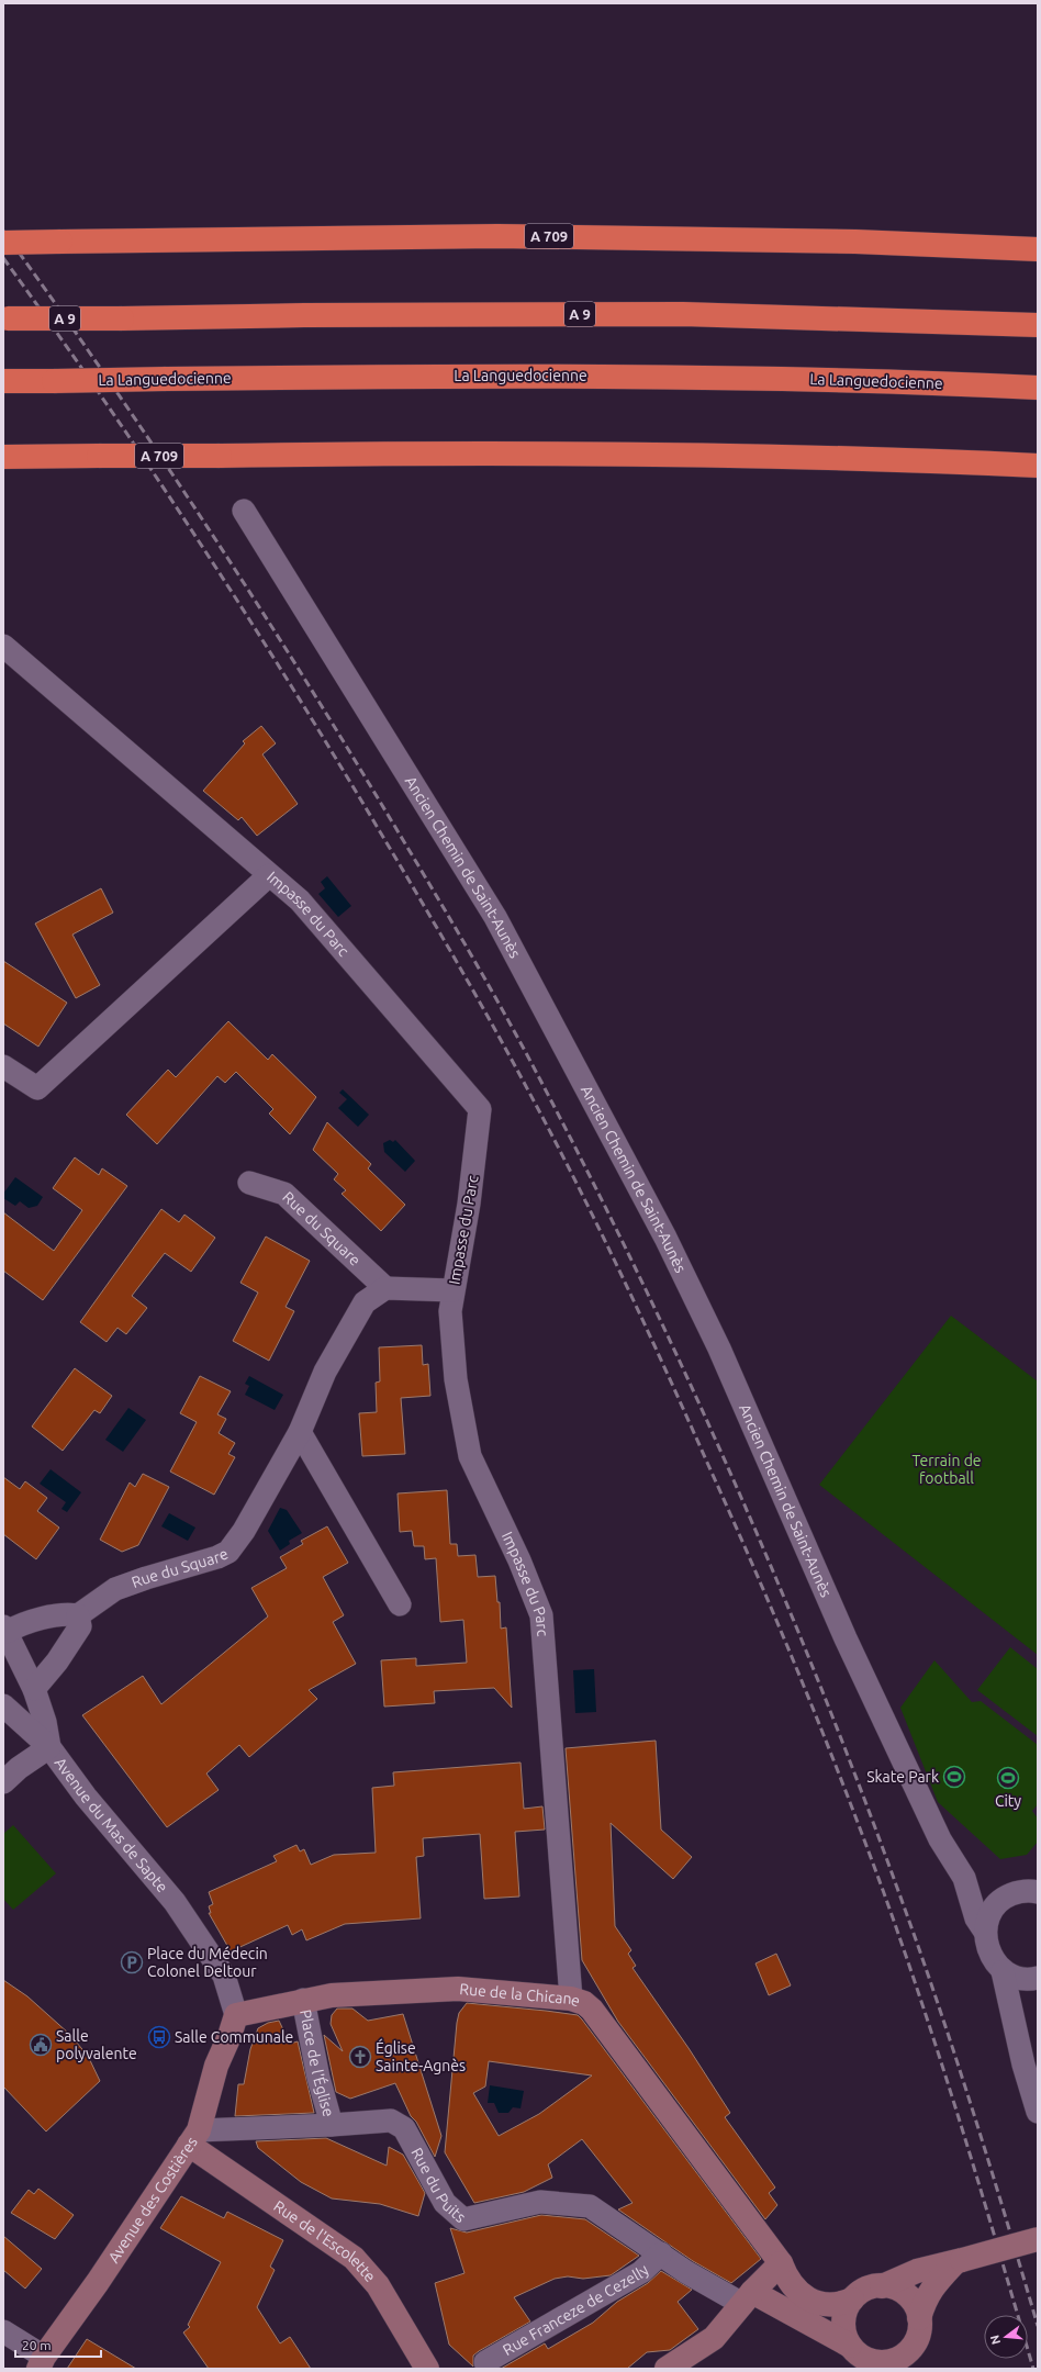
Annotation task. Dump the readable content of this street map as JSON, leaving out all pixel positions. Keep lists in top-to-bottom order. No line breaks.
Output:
{"streets":{"highway":["A 709","A 9","La Languedocienne"],"street":["Ancien Chemin de Saint-Aunès","Impasse du Parc","Rue du Square","Avenue du Mas de Sapte","Rue de la Chicane","Place de l'Église","Rue du Puits","Avenue des Costières","Rue de l'Escolette","Rue Franceze de Cezelly"]},"crossings":[["Impasse du Parc","Rue de la Chicane"],["Avenue du Mas de Sapte","Rue de la Chicane"],["Avenue du Mas de Sapte","Avenue des Costières"],["Rue de la Chicane","Place de l'Église"],["Rue de la Chicane","Avenue des Costières"],["Place de l'Église","Rue du Puits"],["Rue du Puits","Avenue des Costières"],["Rue du Puits","Rue de l'Escolette"],["Rue du Puits","Rue Franceze de Cezelly"],["Avenue des Costières","Rue de l'Escolette"]],"parks":["Terrain de football"],"places":{"sports":["Skate Park","City"],"parking":["Place du Médecin Colonel Deltour"],"bus stop":["Salle Communale"],"public building":["Salle polyvalente"],"church":["Église Sainte-Agnès"]},"scale_bar":"20 m","north":"left"}
